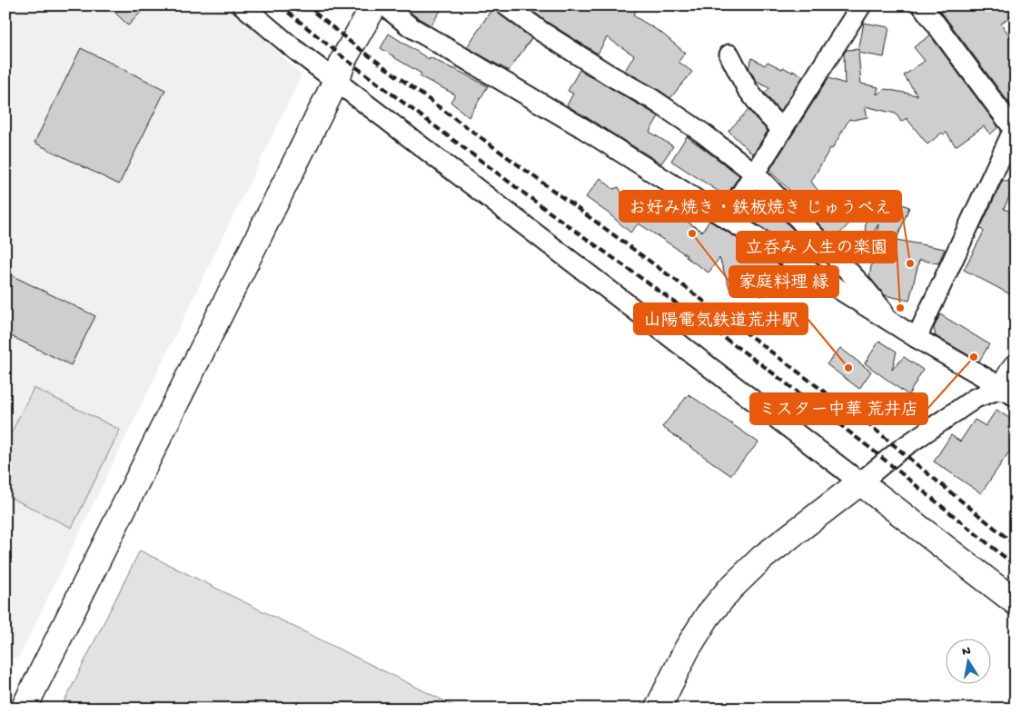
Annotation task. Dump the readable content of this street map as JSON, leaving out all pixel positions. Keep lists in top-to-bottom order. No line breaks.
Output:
{"places":["家庭料理 縁","お好み焼き・鉄板焼き じゅうべえ","立呑み 人生の楽園","ミスター中華 荒井店","山陽電気鉄道荒井駅"],"north":"top"}
